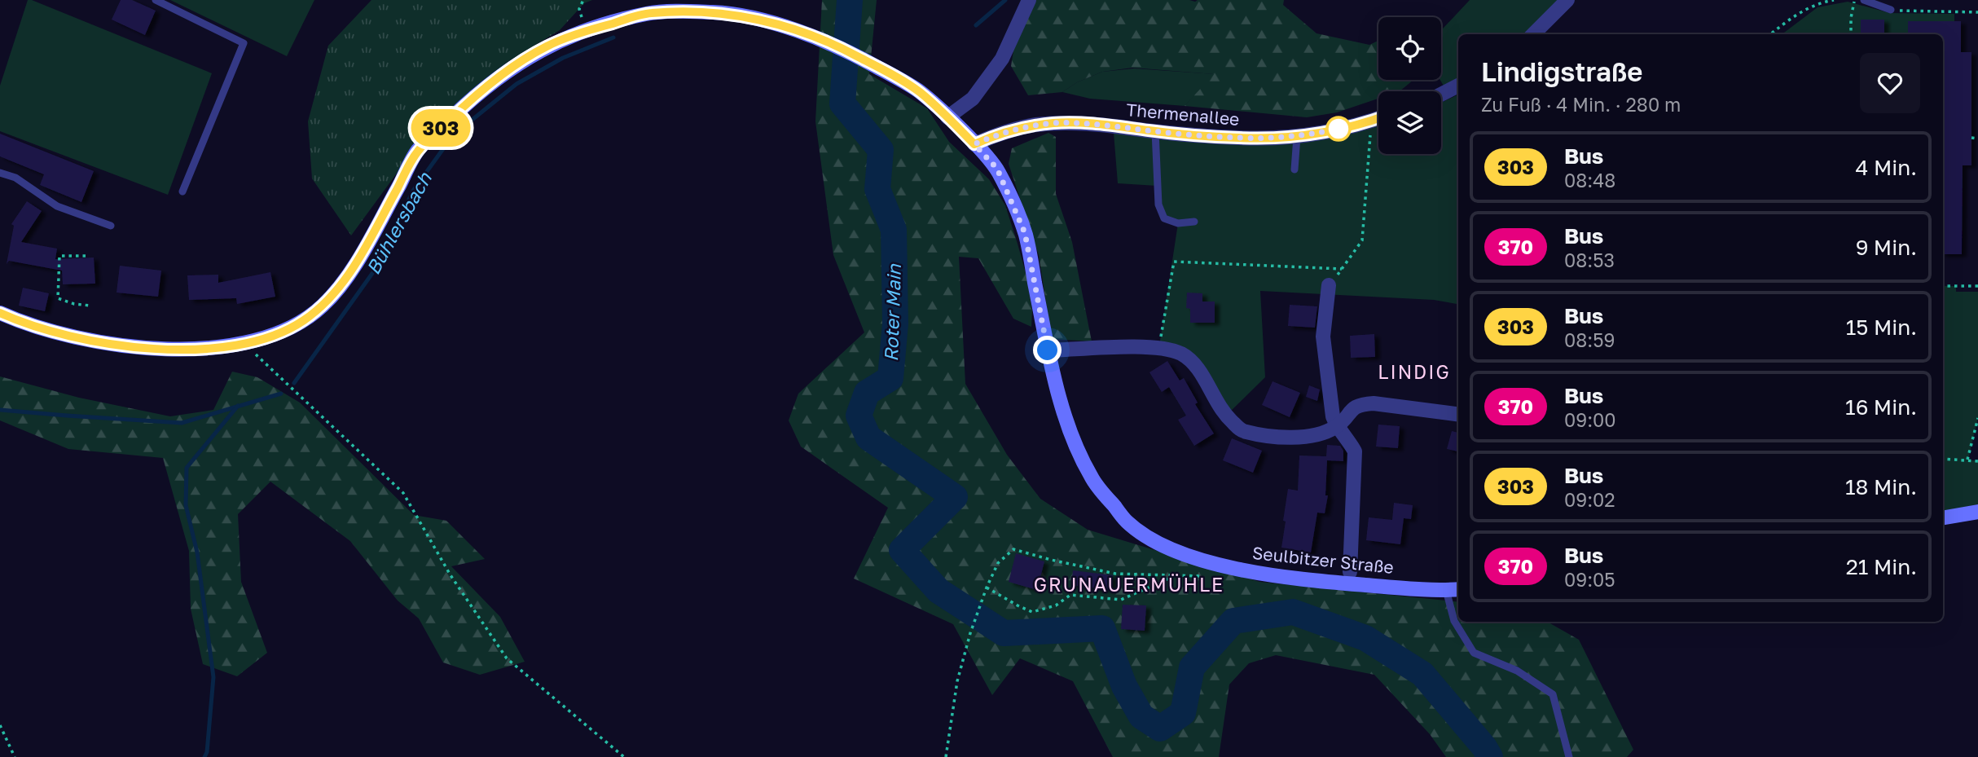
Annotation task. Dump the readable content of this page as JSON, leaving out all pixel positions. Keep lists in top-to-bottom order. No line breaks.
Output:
{"streets":{"street":["Thermenallee","Seulbitzer Straße"]},"crossings":[["Thermenallee","Seulbitzer Straße"]],"districts":["LINDIG","GRUNAUERMÜHLE"],"water":["Bühlersbach","Roter Main"],"lines":["bus line 303"],"page":{"on_map":"303","heading":["Lindigstraße","Zu Fuß · 4 Min. · 280 m"],"list":[{"mark":"303","name":"Bus","note":"08:48","value":"4 Min."},{"mark":"370","name":"Bus","note":"08:53","value":"9 Min."},{"mark":"303","name":"Bus","note":"08:59","value":"15 Min."},{"mark":"370","name":"Bus","note":"09:00","value":"16 Min."},{"mark":"303","name":"Bus","note":"09:02","value":"18 Min."},{"mark":"370","name":"Bus","note":"09:05","value":"21 Min."}]}}
